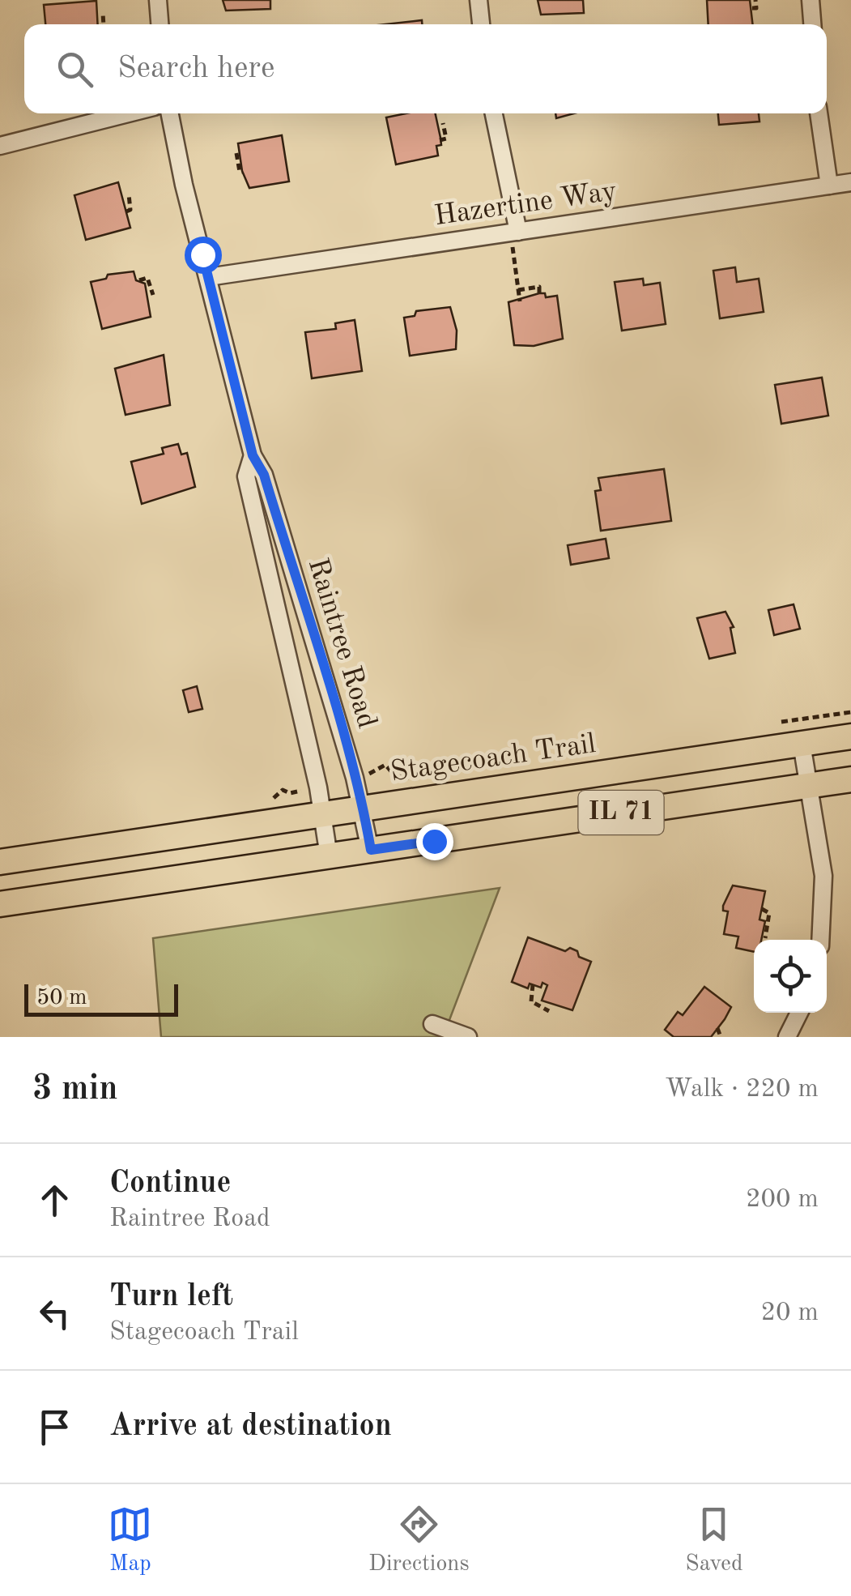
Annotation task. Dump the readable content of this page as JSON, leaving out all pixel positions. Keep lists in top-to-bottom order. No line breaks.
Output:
{"streets":{"main road":["Stagecoach Trail","IL 71"],"street":["Hazertine Way","Raintree Road"]},"crossings":[["Hazertine Way","Raintree Road"],["Raintree Road","Stagecoach Trail"],["Raintree Road","IL 71"]],"scale_bar":"50 m","page":{"search":"Search here","scale":"50 m","heading":["3 min","Walk · 220 m"],"list":[["Continue","Raintree Road","200 m"],["Turn left","Stagecoach Trail","20 m"],"Arrive at destination"],"nav":["Map","Directions","Saved"]}}
